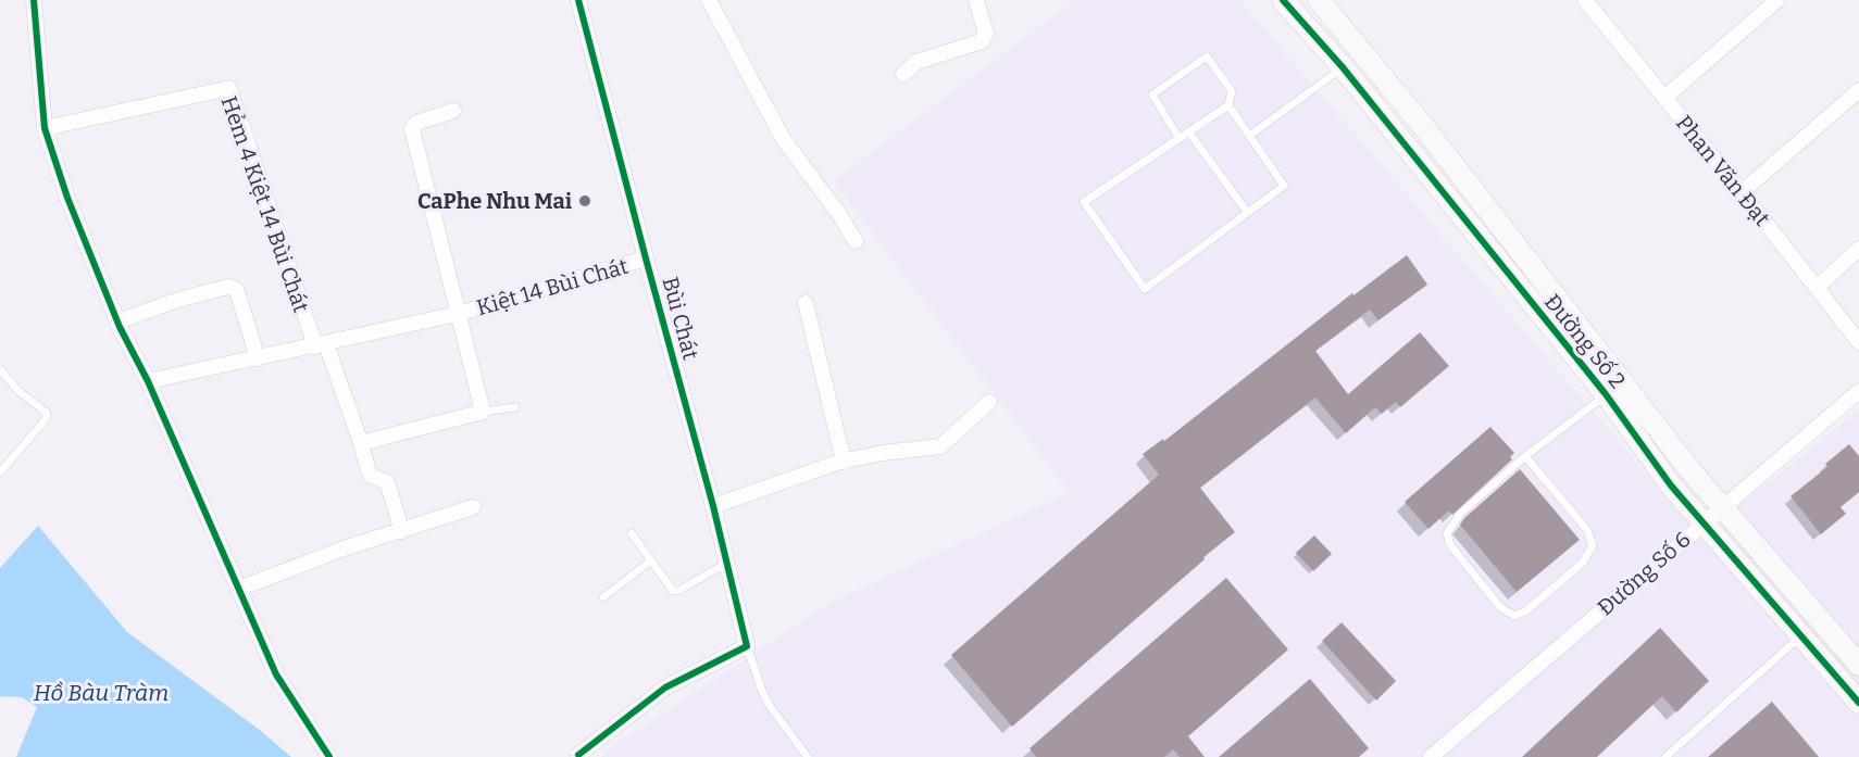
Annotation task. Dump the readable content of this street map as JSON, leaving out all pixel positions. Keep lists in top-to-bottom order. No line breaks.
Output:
{"streets":{"street":["Phan Văn Đạt","Hẻm 4 Kiệt 14 Bùi Chát","Kiệt 14 Bùi Chát","Bùi Chát","Đường Số 2","Đường Số 6"]},"crossings":[["Hẻm 4 Kiệt 14 Bùi Chát","Kiệt 14 Bùi Chát"],["Kiệt 14 Bùi Chát","Bùi Chát"],["Đường Số 2","Đường Số 6"]],"water":["Hồ Bàu Tràm"],"places":["CaPhe Nhu Mai"]}
